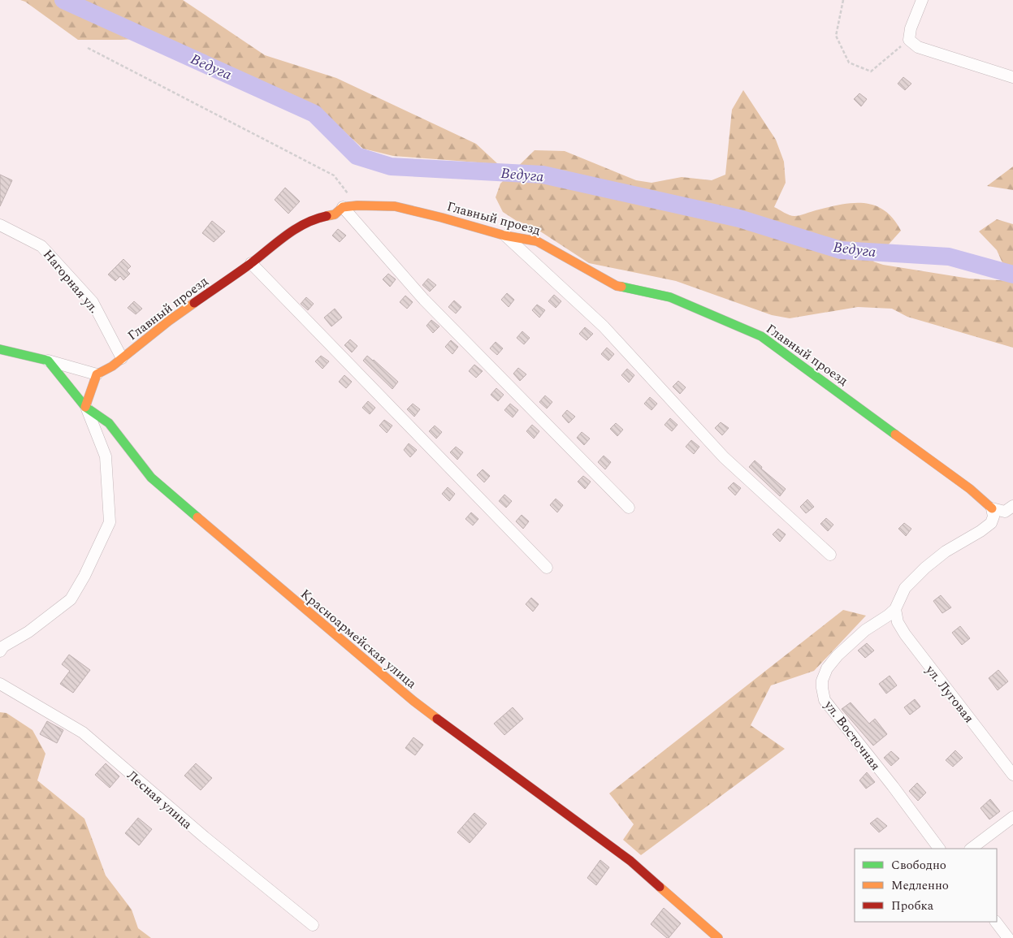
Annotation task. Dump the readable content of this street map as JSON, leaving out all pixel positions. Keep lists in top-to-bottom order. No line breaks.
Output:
{"streets":{"street":["Главный проезд","Нагорная ул.","Красноармейская улица","ул. Луговая","ул. Восточная","Лесная улица"]},"crossings":[["Главный проезд","Нагорная ул."],["ул. Луговая","ул. Восточная"]],"water":["Ведуга"],"legend":["Свободно","Медленно","Пробка"]}
